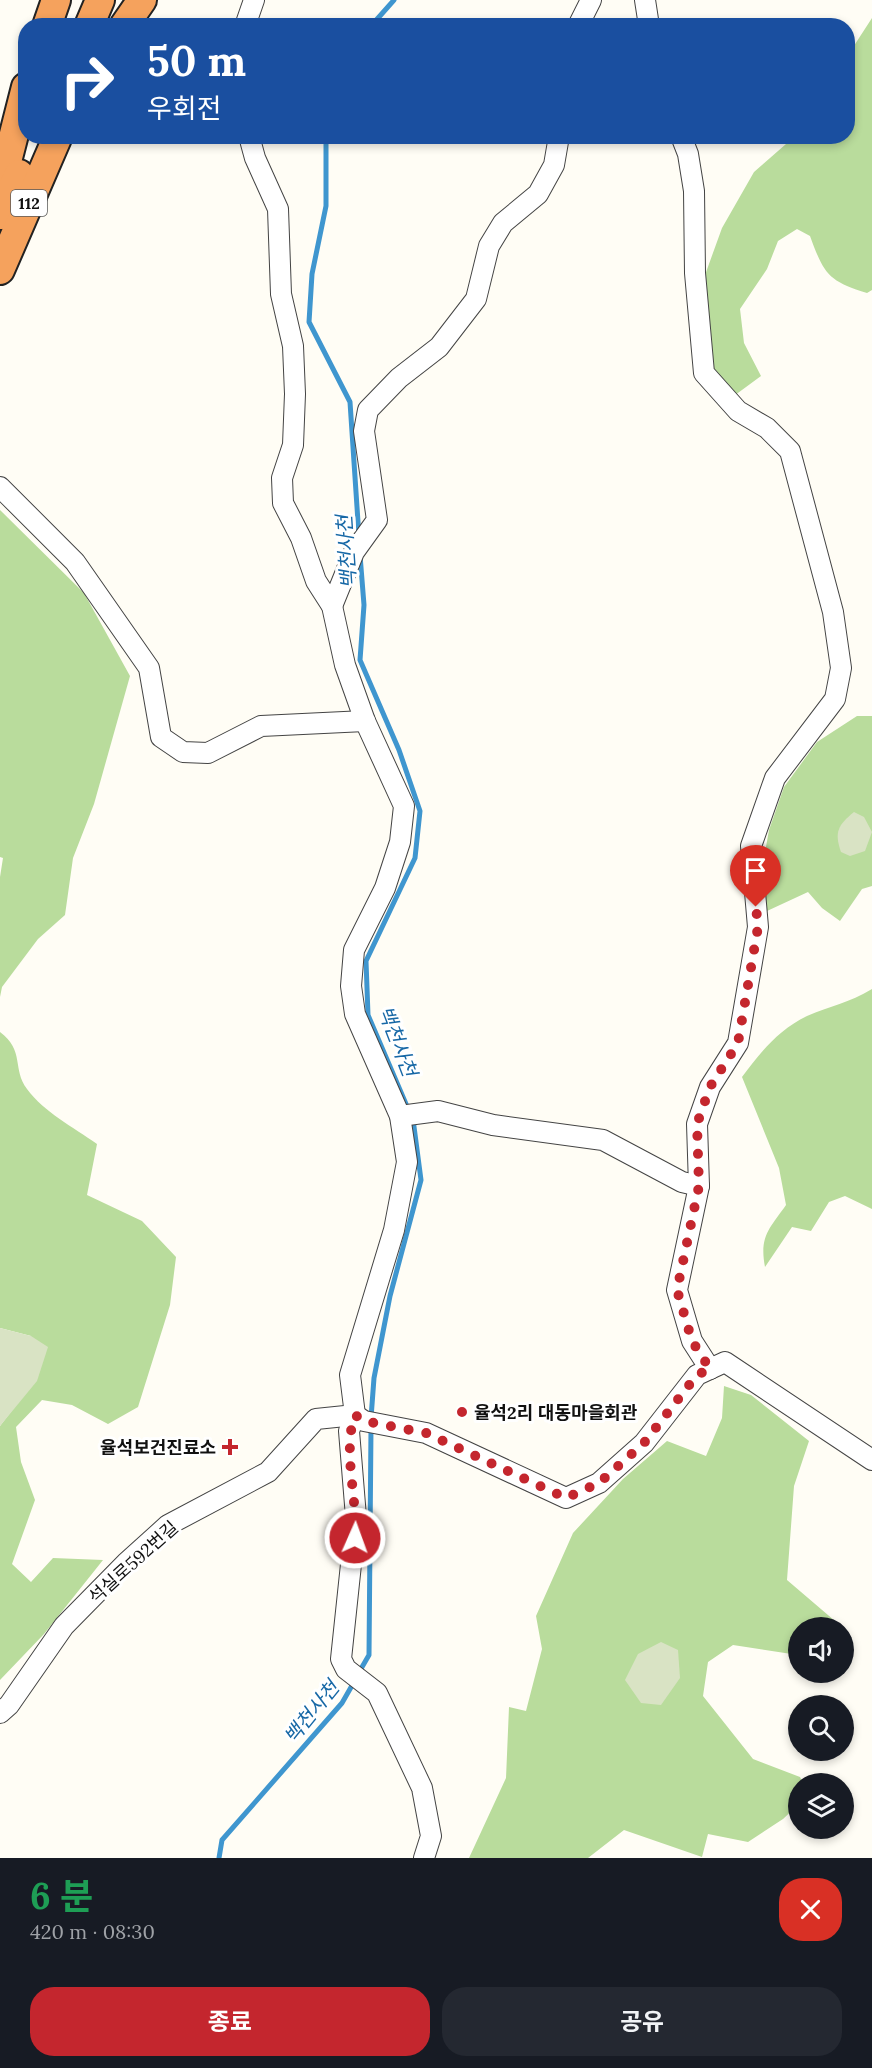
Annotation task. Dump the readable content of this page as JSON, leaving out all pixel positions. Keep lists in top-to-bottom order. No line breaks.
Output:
{"streets":{"highway":["112"],"street":["석실로592번길"]},"water":["백천사천"],"places":{"other":["율석2리 대동마을회관"],"health":["율석보건진료소"]},"page":{"turn":["50 m","우회전"],"heading":["6 분","420 m · 08:30"],"buttons":["종료","공유"]}}
